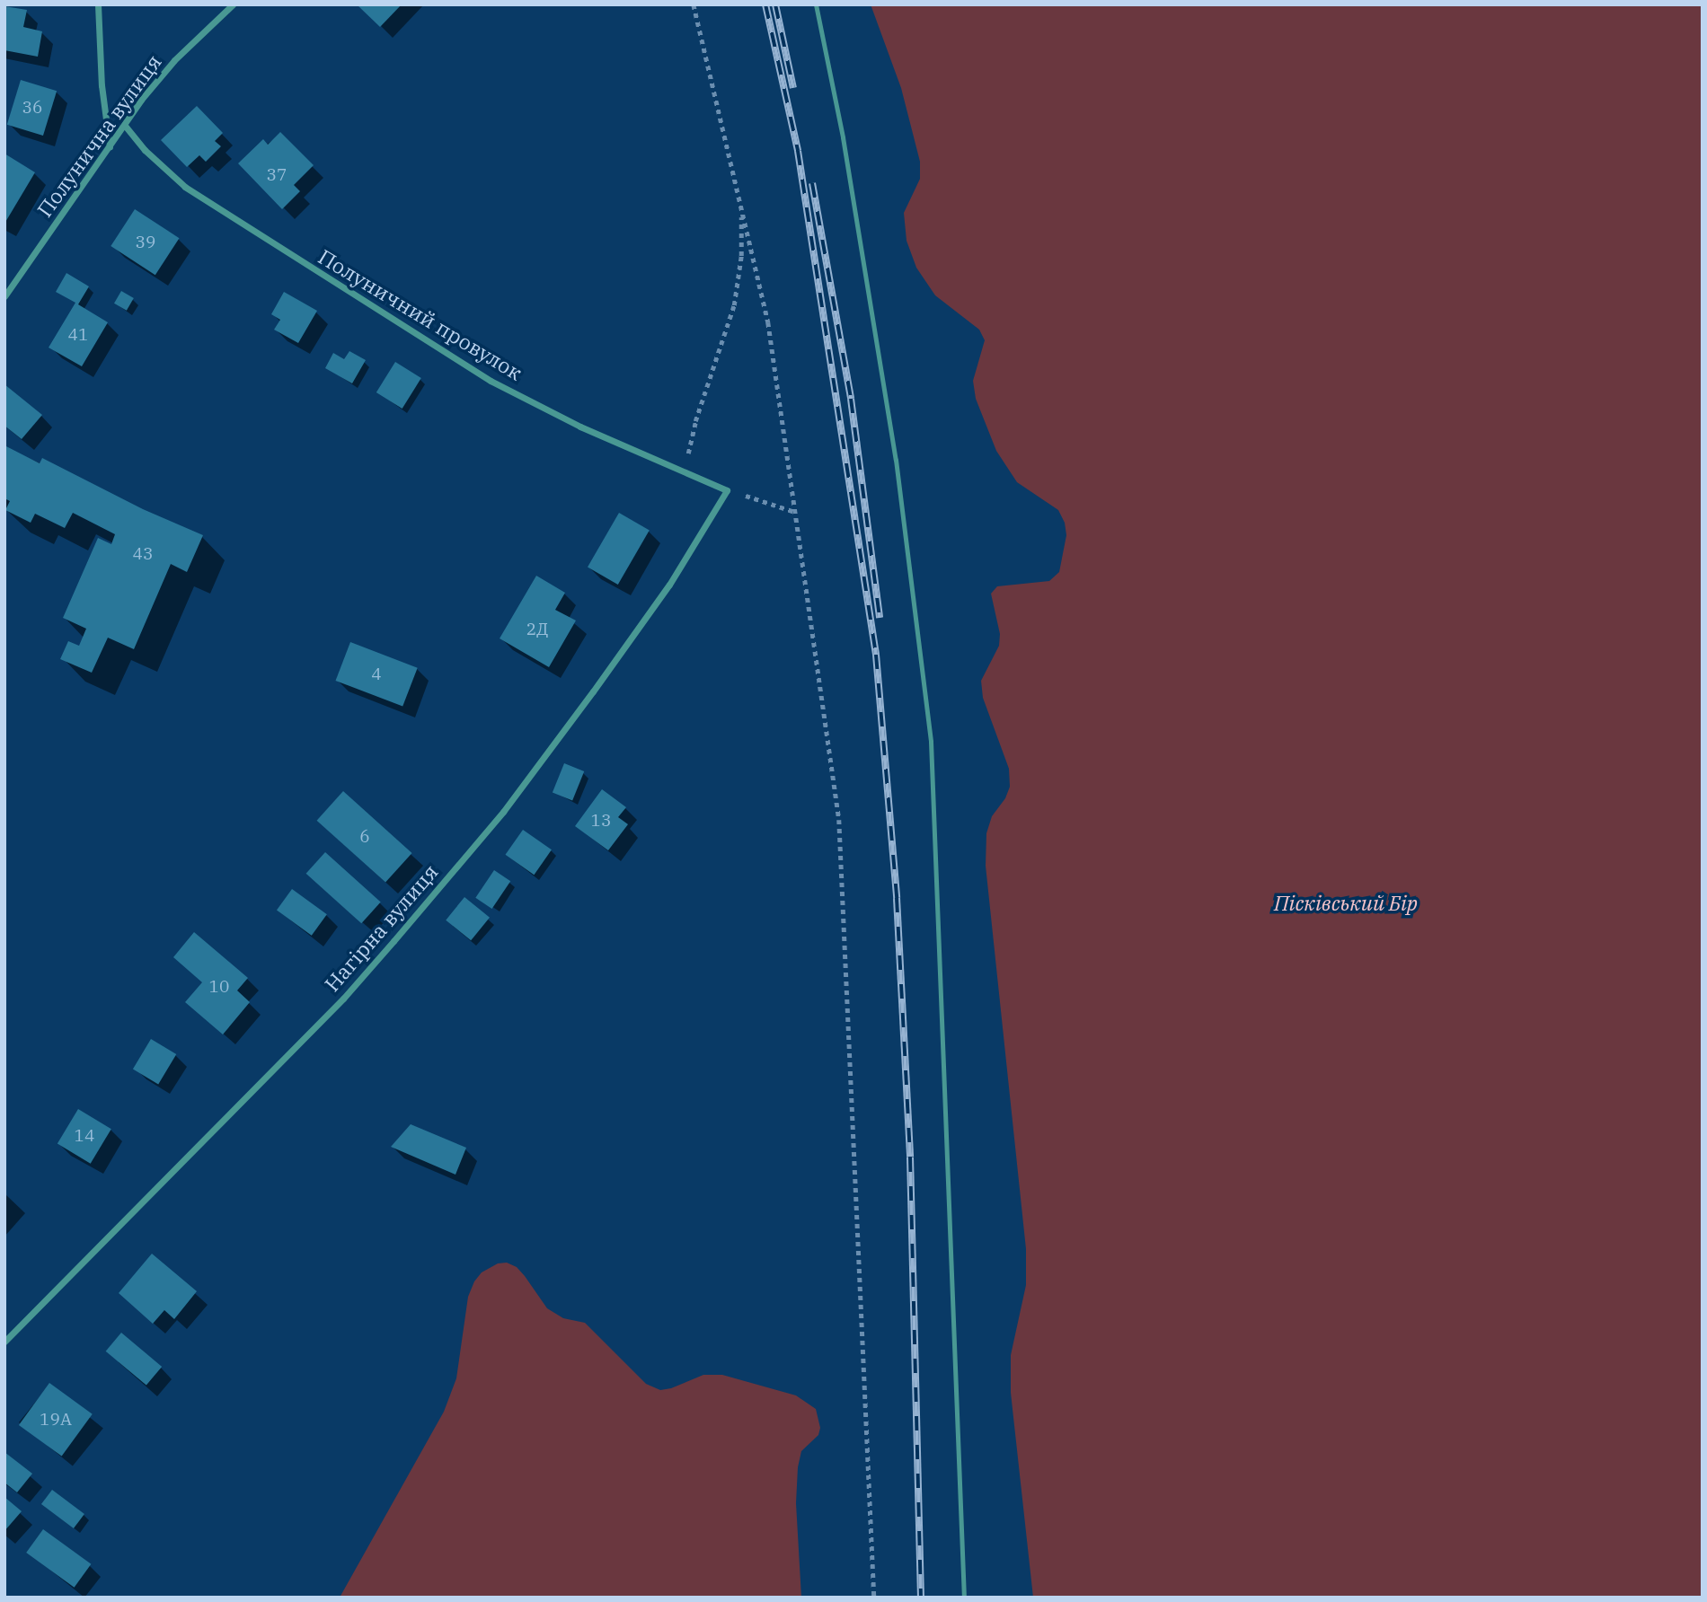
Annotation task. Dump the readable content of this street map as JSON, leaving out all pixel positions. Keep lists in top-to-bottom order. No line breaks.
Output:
{"streets":{"street":["Полунична вулиця","Полуничний провулок","Нагірна вулиця"]},"crossings":[["Полунична вулиця","Полуничний провулок"],["Полуничний провулок","Нагірна вулиця"]],"parks":["Пісківський Бір"],"house_numbers":["36","37","39","41","43","2Д","4","13","6","10","14","19А"]}
